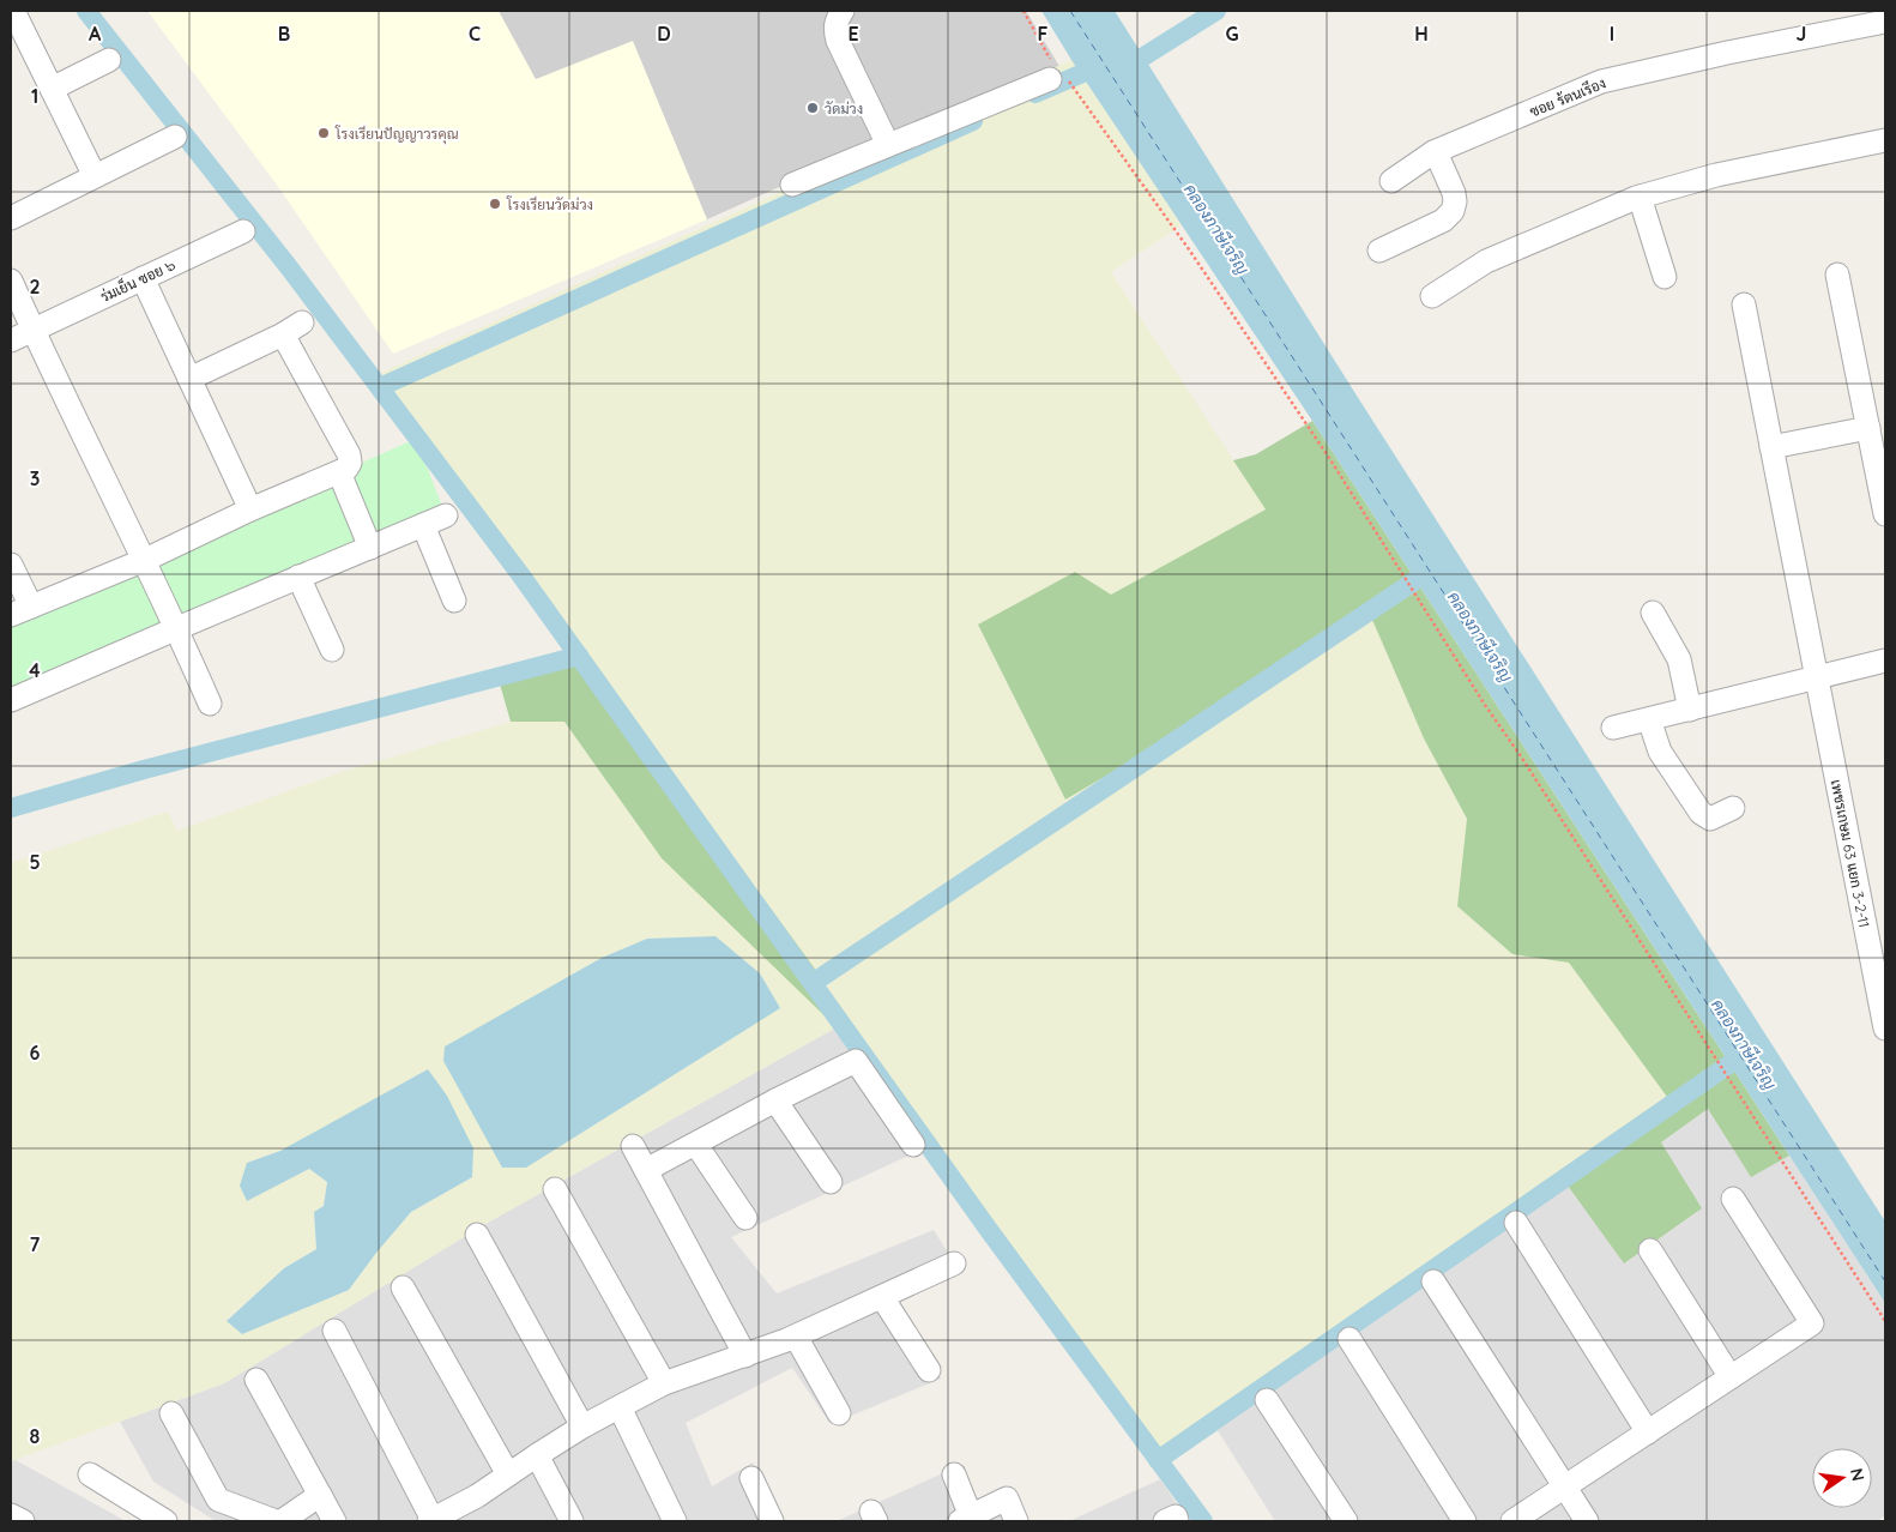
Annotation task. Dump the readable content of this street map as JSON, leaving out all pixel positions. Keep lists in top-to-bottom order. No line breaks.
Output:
{"streets":{"street":["ซอย ร้ตนเรึอง","ร่มเย็น ซอย ๖","เพชรเกษม 63 แยก 3-2-11"]},"water":["คลองภาษีเจริญ"],"places":["วัดม่วง","โรงเรียนปัญญาวรคุณ","โรงเรียนวัดม่วง"],"north":"right","grid":{"columns":["A","B","C","D","E","F","G","H","I","J"],"rows":["1","2","3","4","5","6","7","8"]}}
